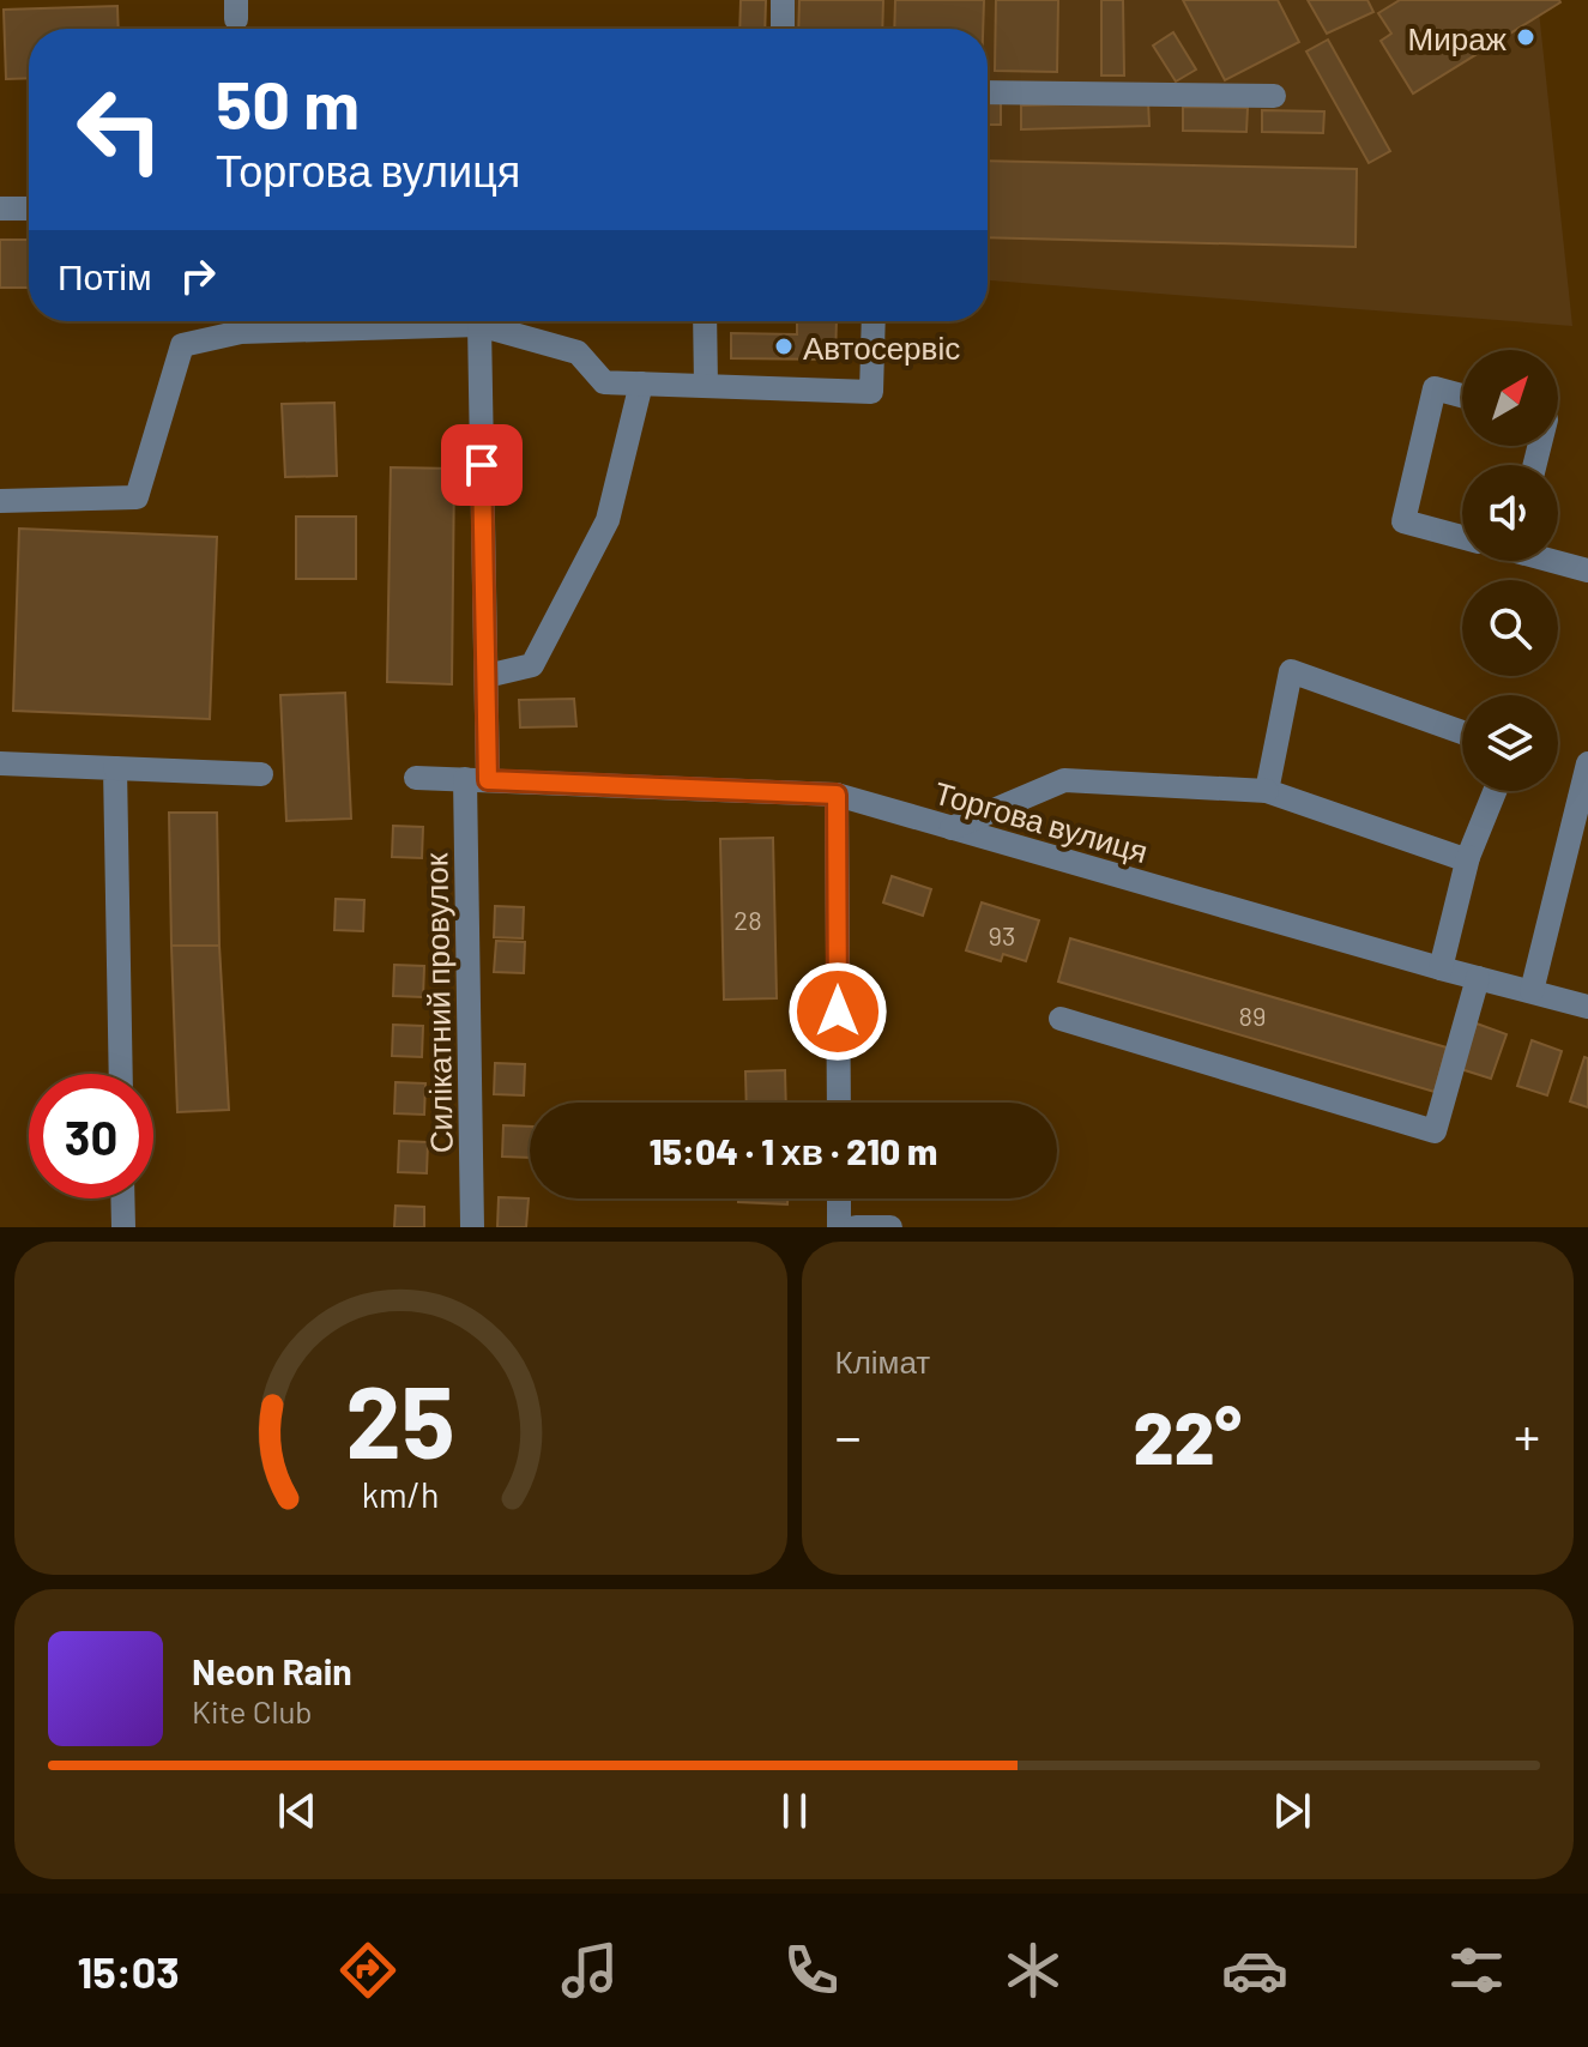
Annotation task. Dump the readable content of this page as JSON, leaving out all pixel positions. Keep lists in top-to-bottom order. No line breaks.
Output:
{"streets":{"street":["Торгова вулиця","Силікатний провулок"]},"crossings":[["Торгова вулиця","Силікатний провулок"]],"places":["Мираж","Автосервіс"],"house_numbers":["28","93","89"],"north":"top right","page":{"turn":["50 m","Торгова вулиця"],"then":"Потім","limit":"30","trip":"15:04 · 1 хв · 210 m","tile":"Клімат","heat":["−","22°","+"],"song":["Neon Rain","Kite Club"],"tabs":"15:03","gauge":["25","km/h"]}}
